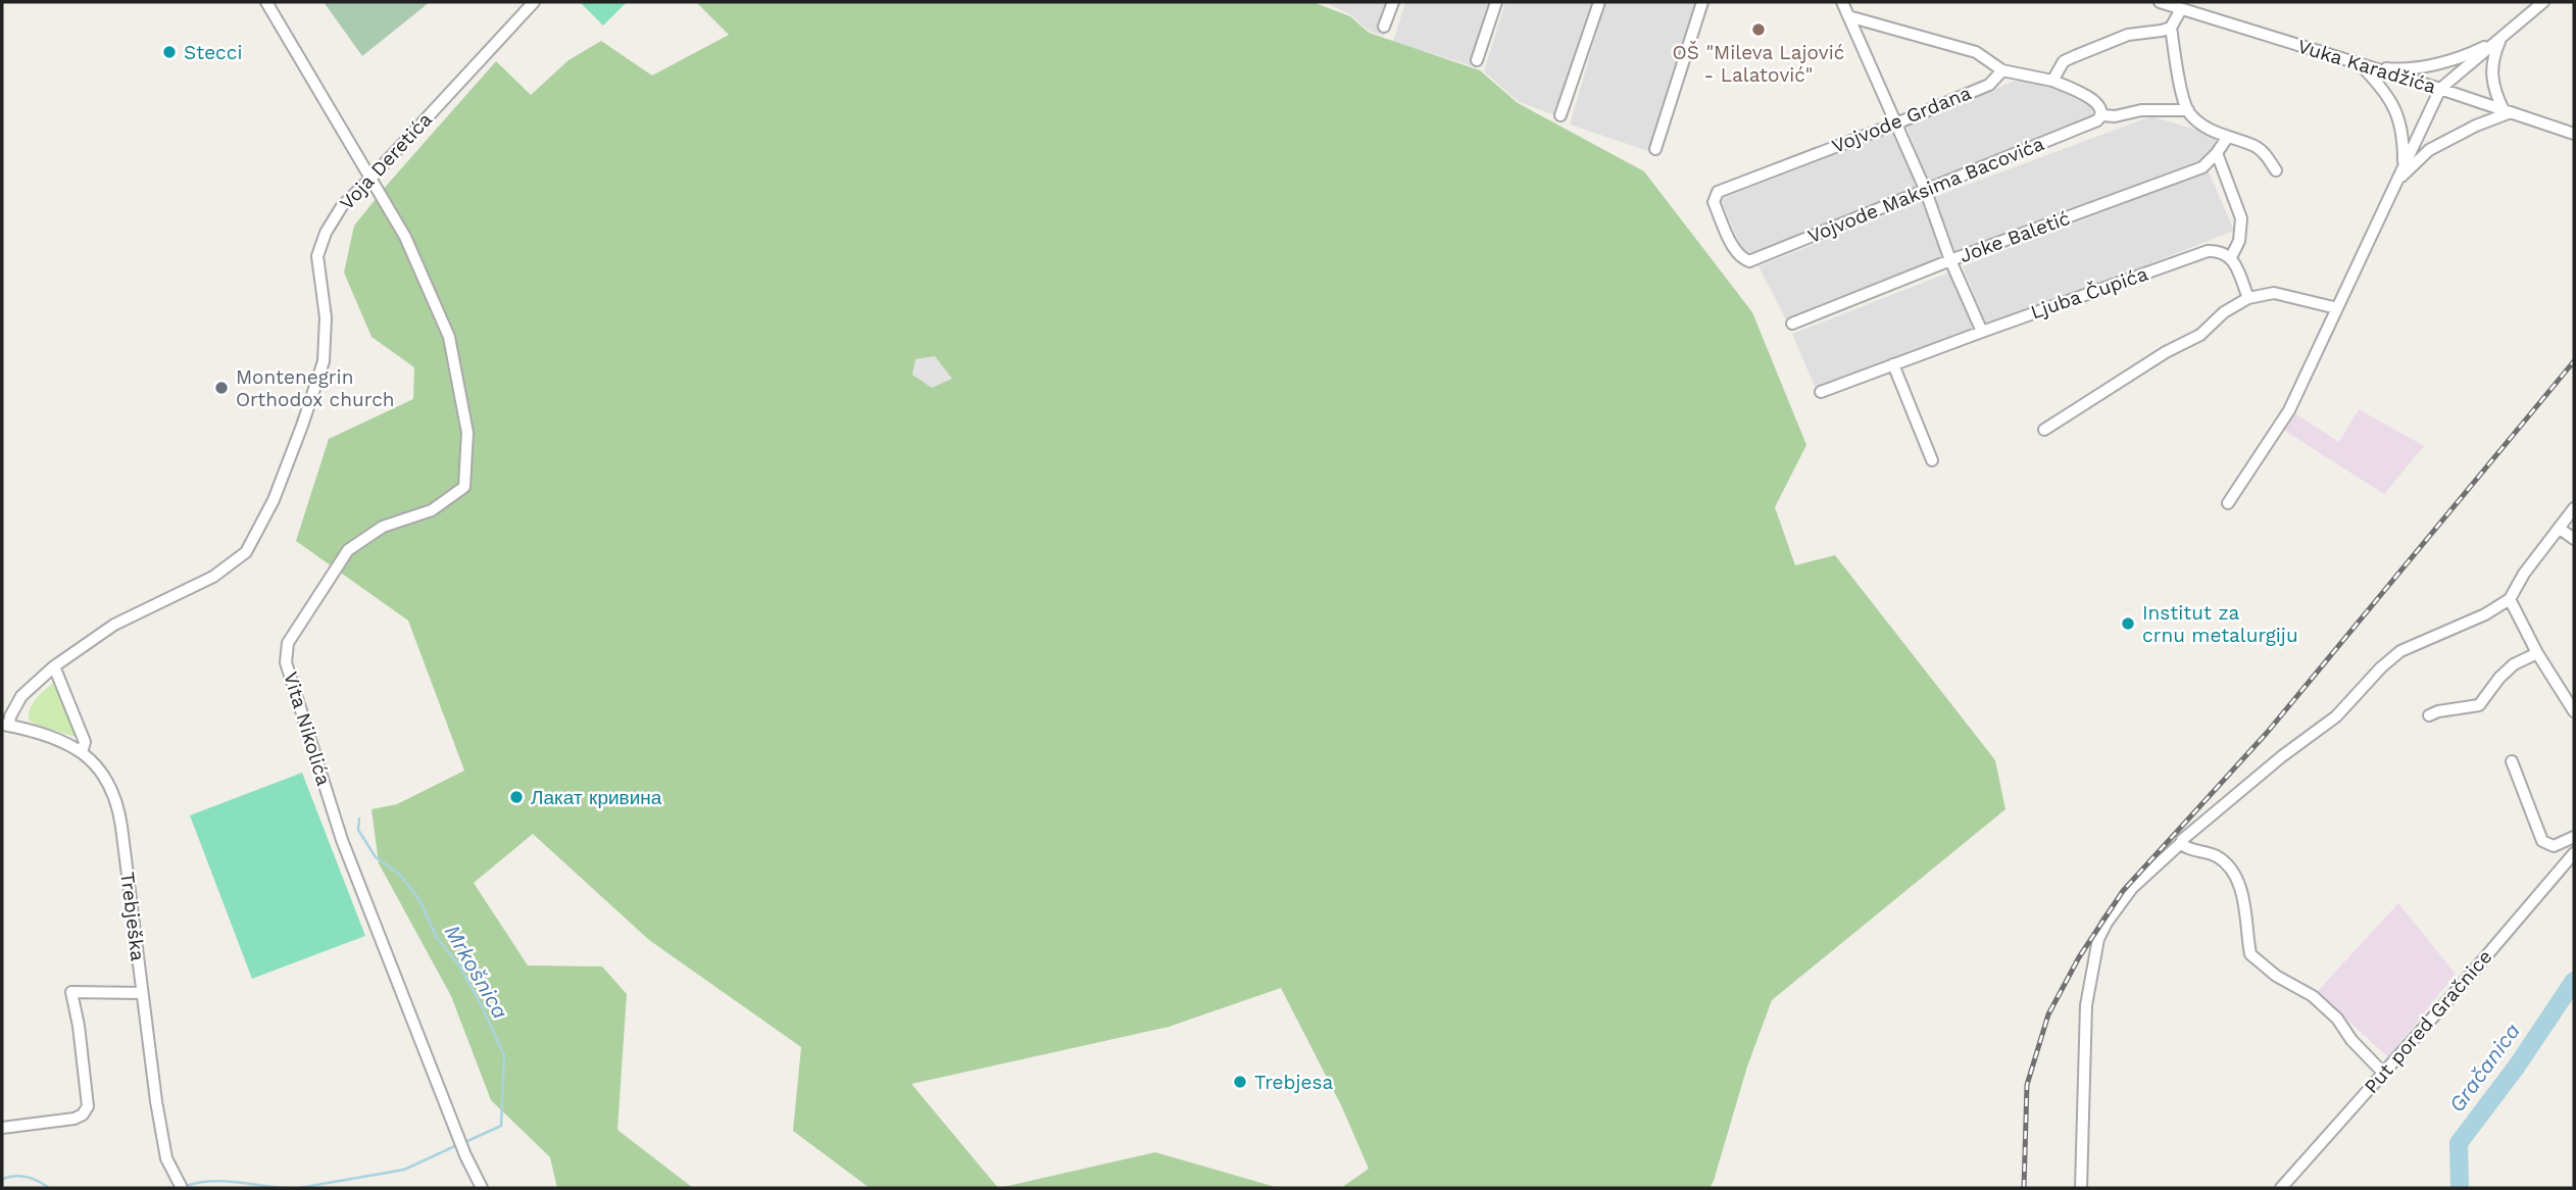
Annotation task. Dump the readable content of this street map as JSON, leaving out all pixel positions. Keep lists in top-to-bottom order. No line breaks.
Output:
{"streets":{"street":["Vuka Karadžića","Vojvode Grdana","Voja Deretića","Vojvode Maksima Bacovića","Joke Baletić","Ljuba Čupića","Vita Nikolića","Trebješka","Put pored Gračnice"]},"crossings":[["Vojvode Grdana","Vojvode Maksima Bacovića"],["Voja Deretića","Vita Nikolića"],["Voja Deretića","Trebješka"]],"water":["Mrkošnica","Gračanica"],"places":["OŠ \"Mileva Lajović - Lalatović\"","Stecci","Montenegrin Orthodox church","Institut za crnu metalurgiju","Лакат кривина","Trebjesa"]}
